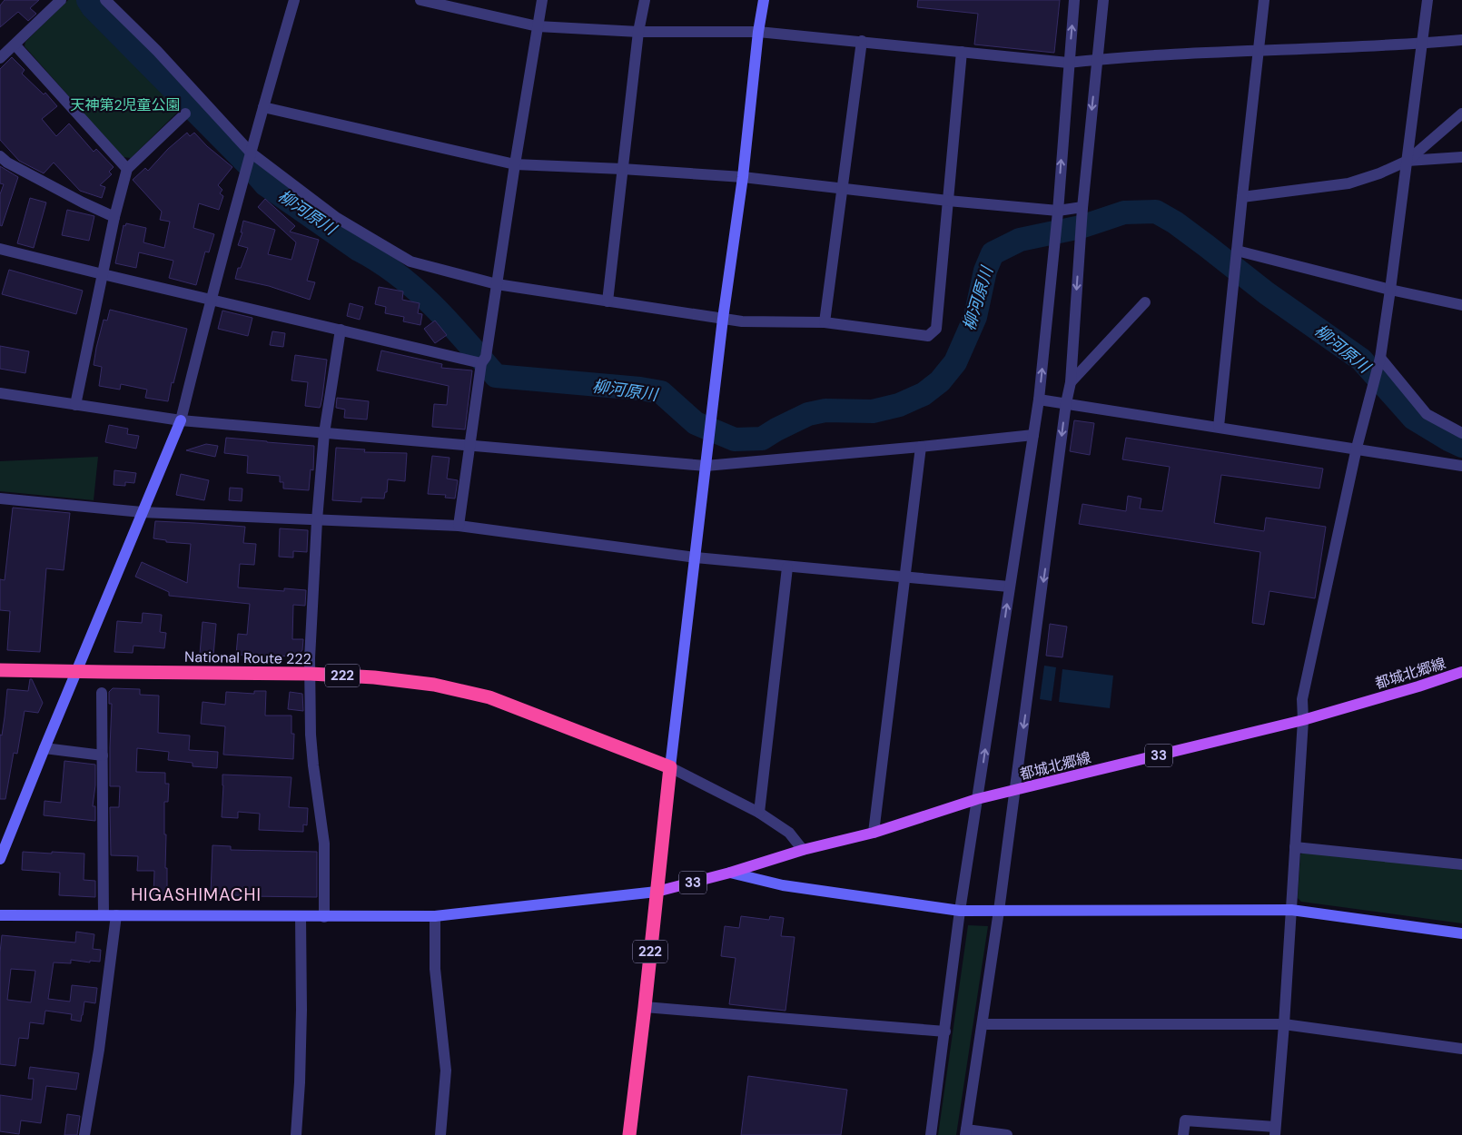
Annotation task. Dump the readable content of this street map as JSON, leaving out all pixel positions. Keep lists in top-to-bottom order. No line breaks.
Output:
{"streets":{"highway":["National Route 222","222"],"main road":["都城北郷線","33"]},"crossings":[["National Route 222","222"],["都城北郷線","222"]],"districts":["HIGASHIMACHI"],"water":["柳河原川"],"parks":["天神第2児童公園"]}
